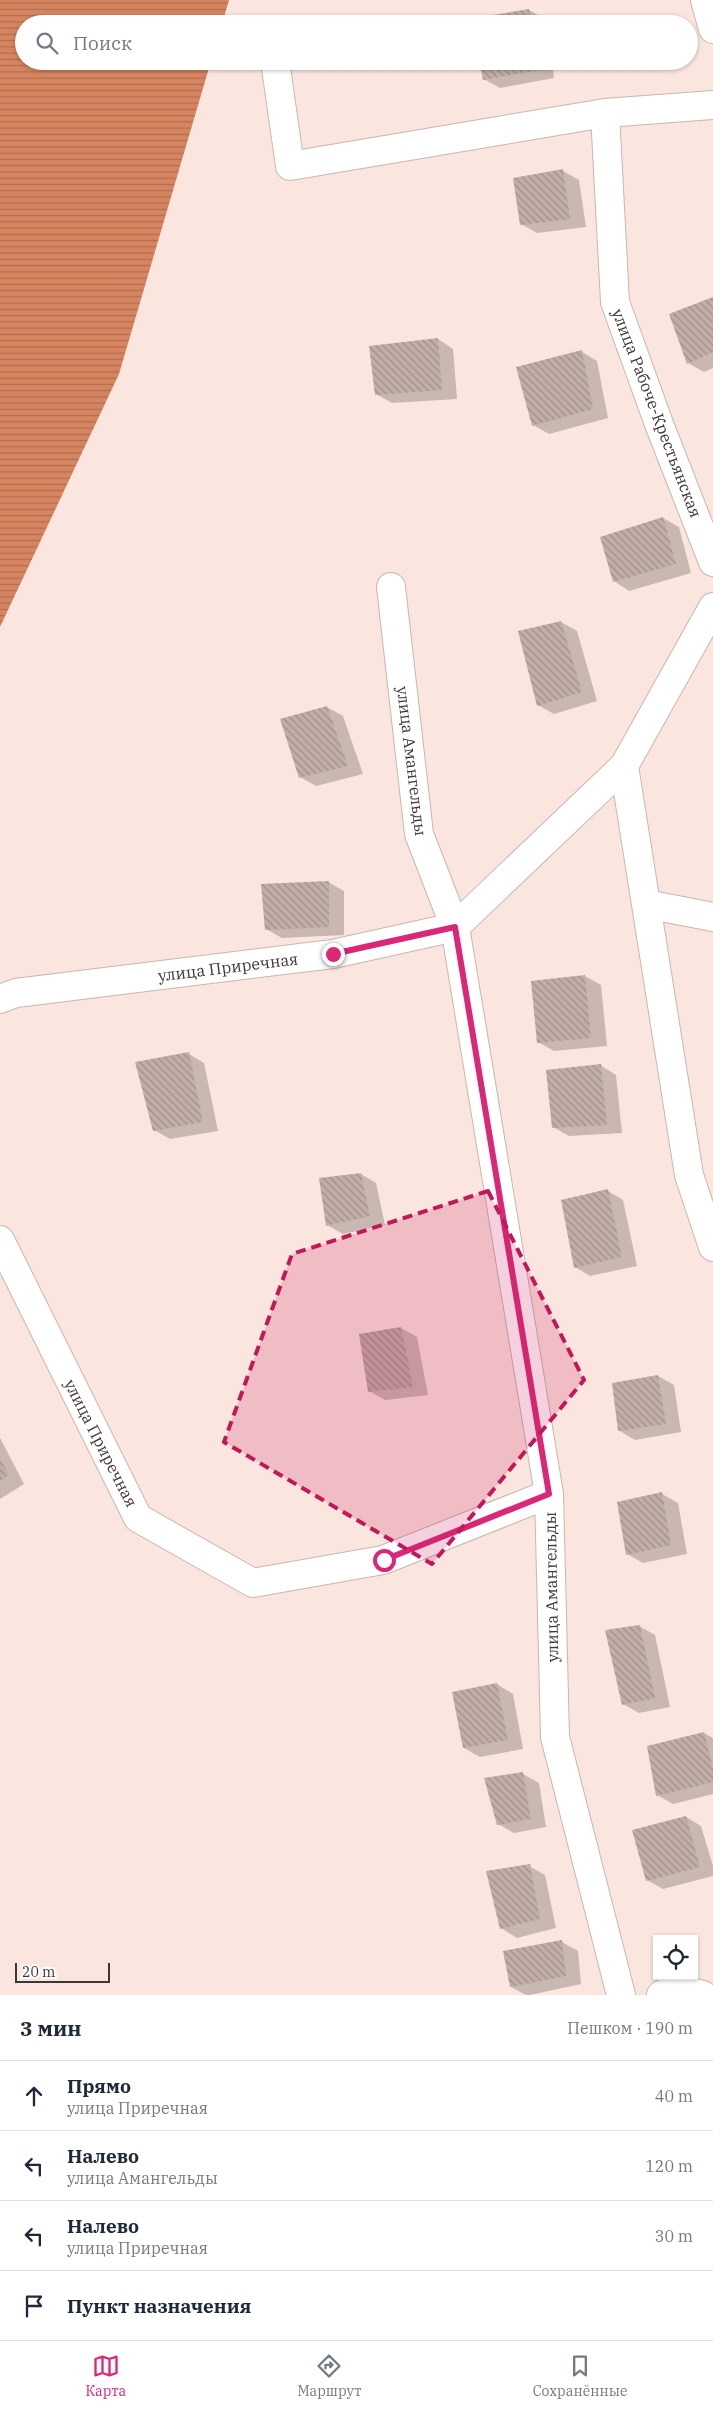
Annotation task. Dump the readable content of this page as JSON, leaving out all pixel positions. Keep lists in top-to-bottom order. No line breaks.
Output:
{"streets":{"street":["улица Рабоче-Крестьянская","улица Амангельды","улица Приречная"]},"crossings":[["улица Амангельды","улица Приречная"]],"scale_bar":"20 m","page":{"search":"Поиск","scale":"20 m","heading":["3 мин","Пешком · 190 m"],"list":[["Прямо","улица Приречная","40 m"],["Налево","улица Амангельды","120 m"],["Налево","улица Приречная","30 m"],"Пункт назначения"],"nav":["Карта","Маршрут","Сохранённые"]}}
